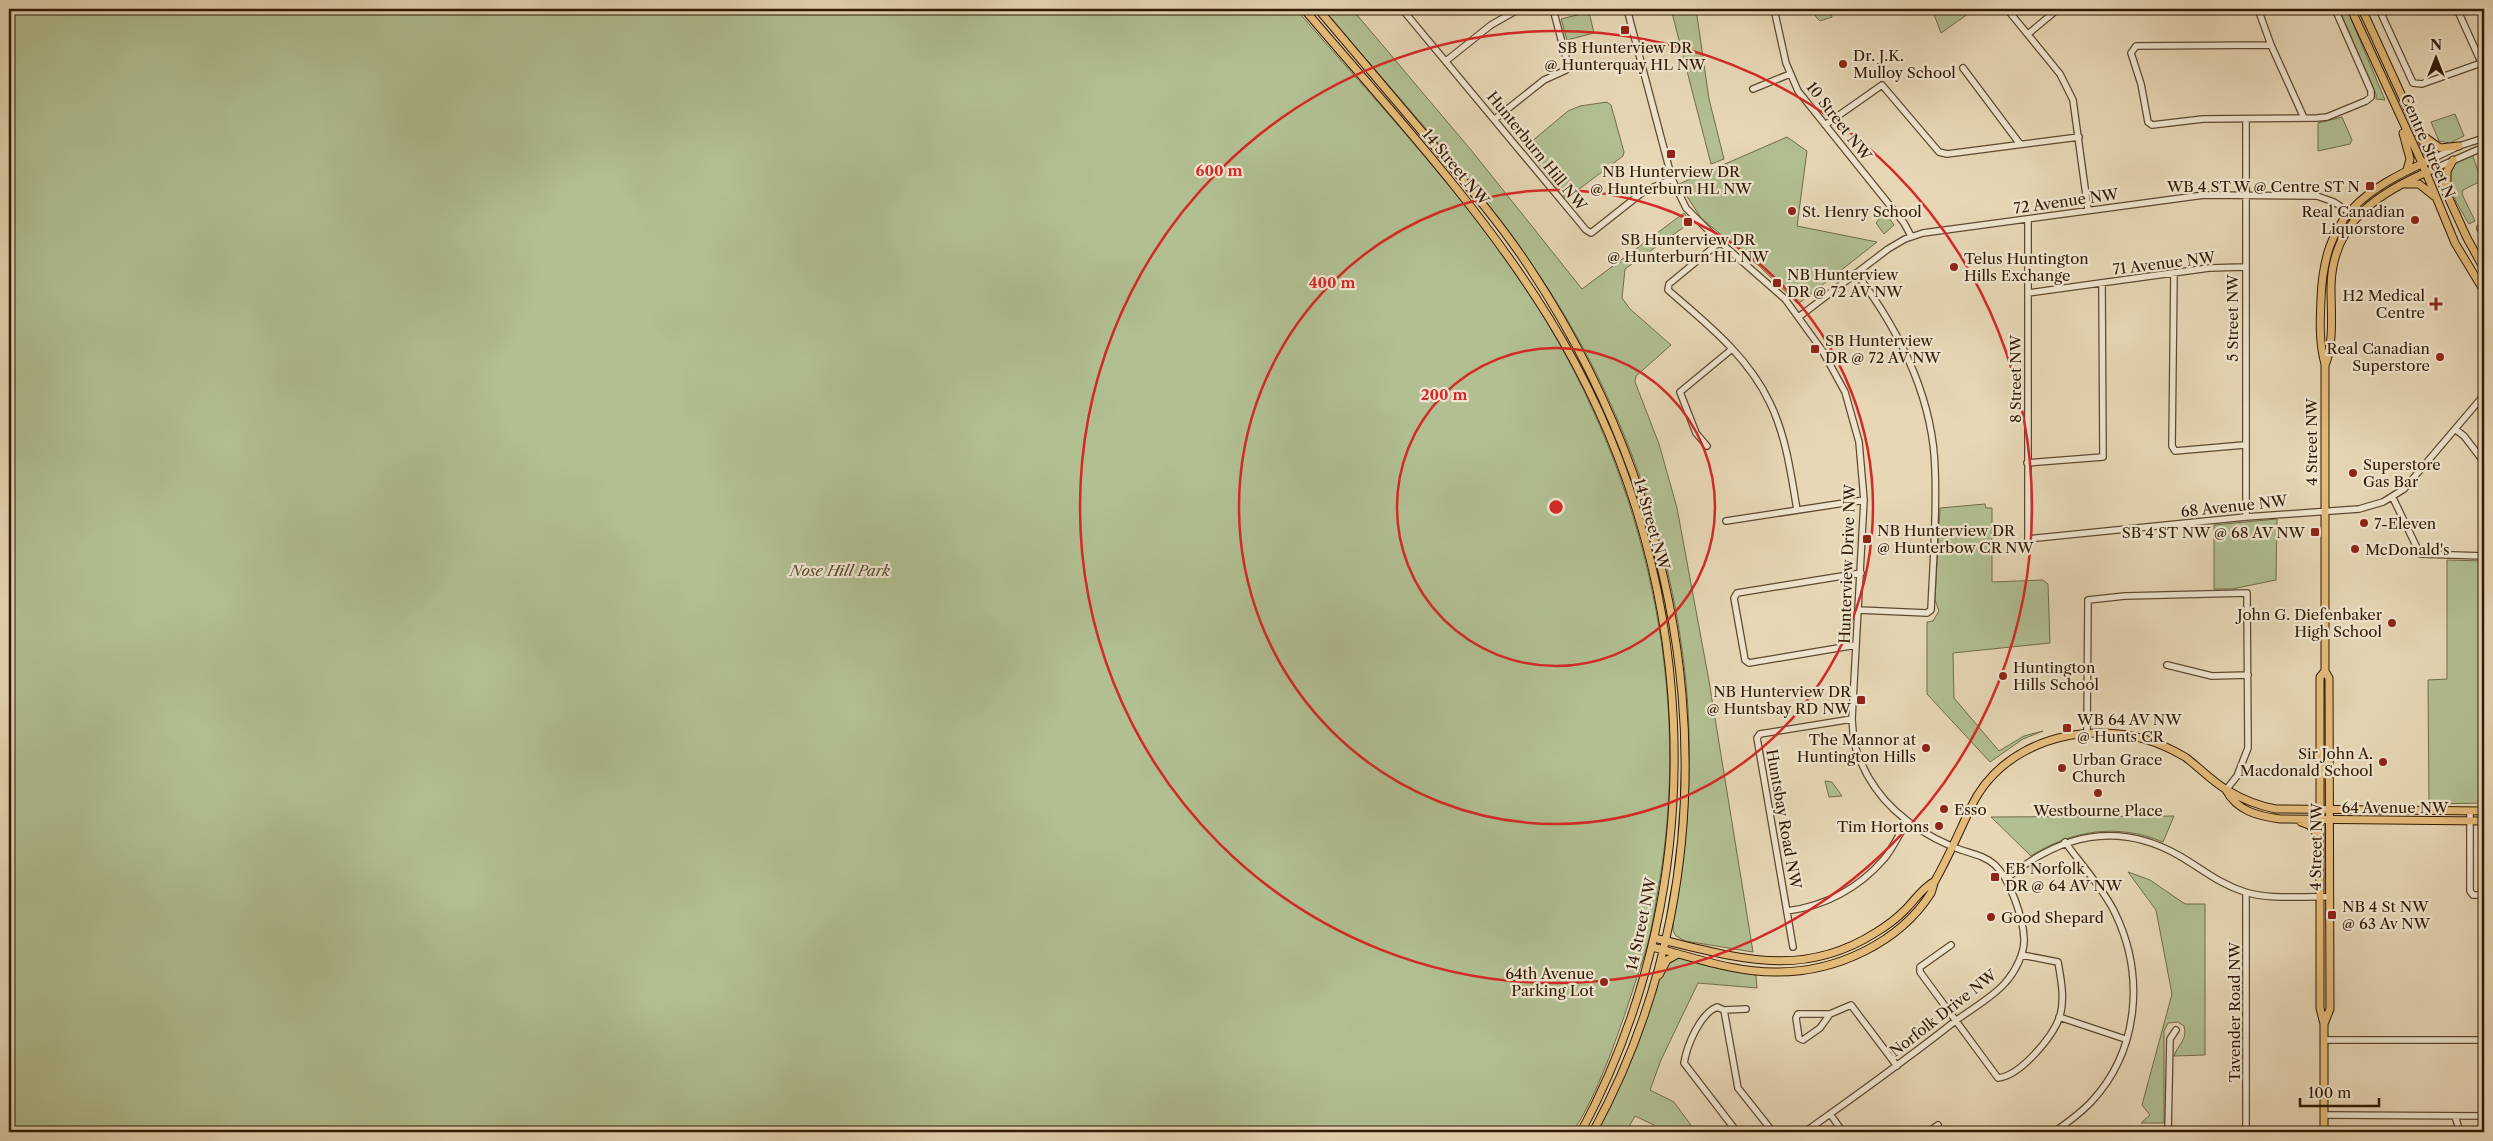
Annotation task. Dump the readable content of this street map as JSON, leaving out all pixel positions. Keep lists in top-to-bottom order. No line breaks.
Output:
{"streets":{"main road":["Centre Street N","14 Street NW","4 Street NW","64 Avenue NW"],"street":["10 Street NW","Hunterburn Hill NW","72 Avenue NW","71 Avenue NW","5 Street NW","8 Street NW","68 Avenue NW","Hunterview Drive NW","Huntsbay Road NW","Tavender Road NW","Norfolk Drive NW"]},"crossings":[["10 Street NW","72 Avenue NW"],["Centre Street N","4 Street NW"],["Hunterburn Hill NW","Hunterview Drive NW"],["14 Street NW","64 Avenue NW"],["72 Avenue NW","5 Street NW"],["72 Avenue NW","8 Street NW"],["72 Avenue NW","4 Street NW"],["72 Avenue NW","Hunterview Drive NW"],["71 Avenue NW","5 Street NW"],["71 Avenue NW","8 Street NW"],["5 Street NW","68 Avenue NW"],["8 Street NW","68 Avenue NW"],["4 Street NW","68 Avenue NW"],["4 Street NW","64 Avenue NW"],["Hunterview Drive NW","64 Avenue NW"],["Hunterview Drive NW","Huntsbay Road NW"],["Hunterview Drive NW","Norfolk Drive NW"],["64 Avenue NW","Norfolk Drive NW"]],"parks":["Nose Hill Park"],"places":{"transit":["SB Hunterview DR @ Hunterquay HL NW","NB Hunterview DR @ Hunterburn HL NW","WB 4 ST W @ Centre ST N","SB Hunterview DR @ Hunterburn HL NW","NB Hunterview DR @ 72 AV NW","SB Hunterview DR @ 72 AV NW","SB 4 ST NW @ 68 AV NW","NB Hunterview DR @ Hunterbow CR NW","NB Hunterview DR @ Huntsbay RD NW","WB 64 AV NW @ Hunts CR","EB Norfolk DR @ 64 AV NW","NB 4 St NW @ 63 Av NW"],"other":["Dr. J.K. Mulloy School","St. Henry School","Real Canadian Liquorstore","Telus Huntington Hills Exchange","Real Canadian Superstore","Superstore Gas Bar","7-Eleven","McDonald's","John G. Diefenbaker High School","Huntington Hills School","The Mannor at Huntington Hills","Sir John A. Macdonald School","Urban Grace Church","Westbourne Place","Esso","Tim Hortons","Good Shepard","64th Avenue Parking Lot"],"health":["H2 Medical Centre"]},"scale_bar":"100 m","north":"top","rings":["600 m","400 m","200 m"]}
